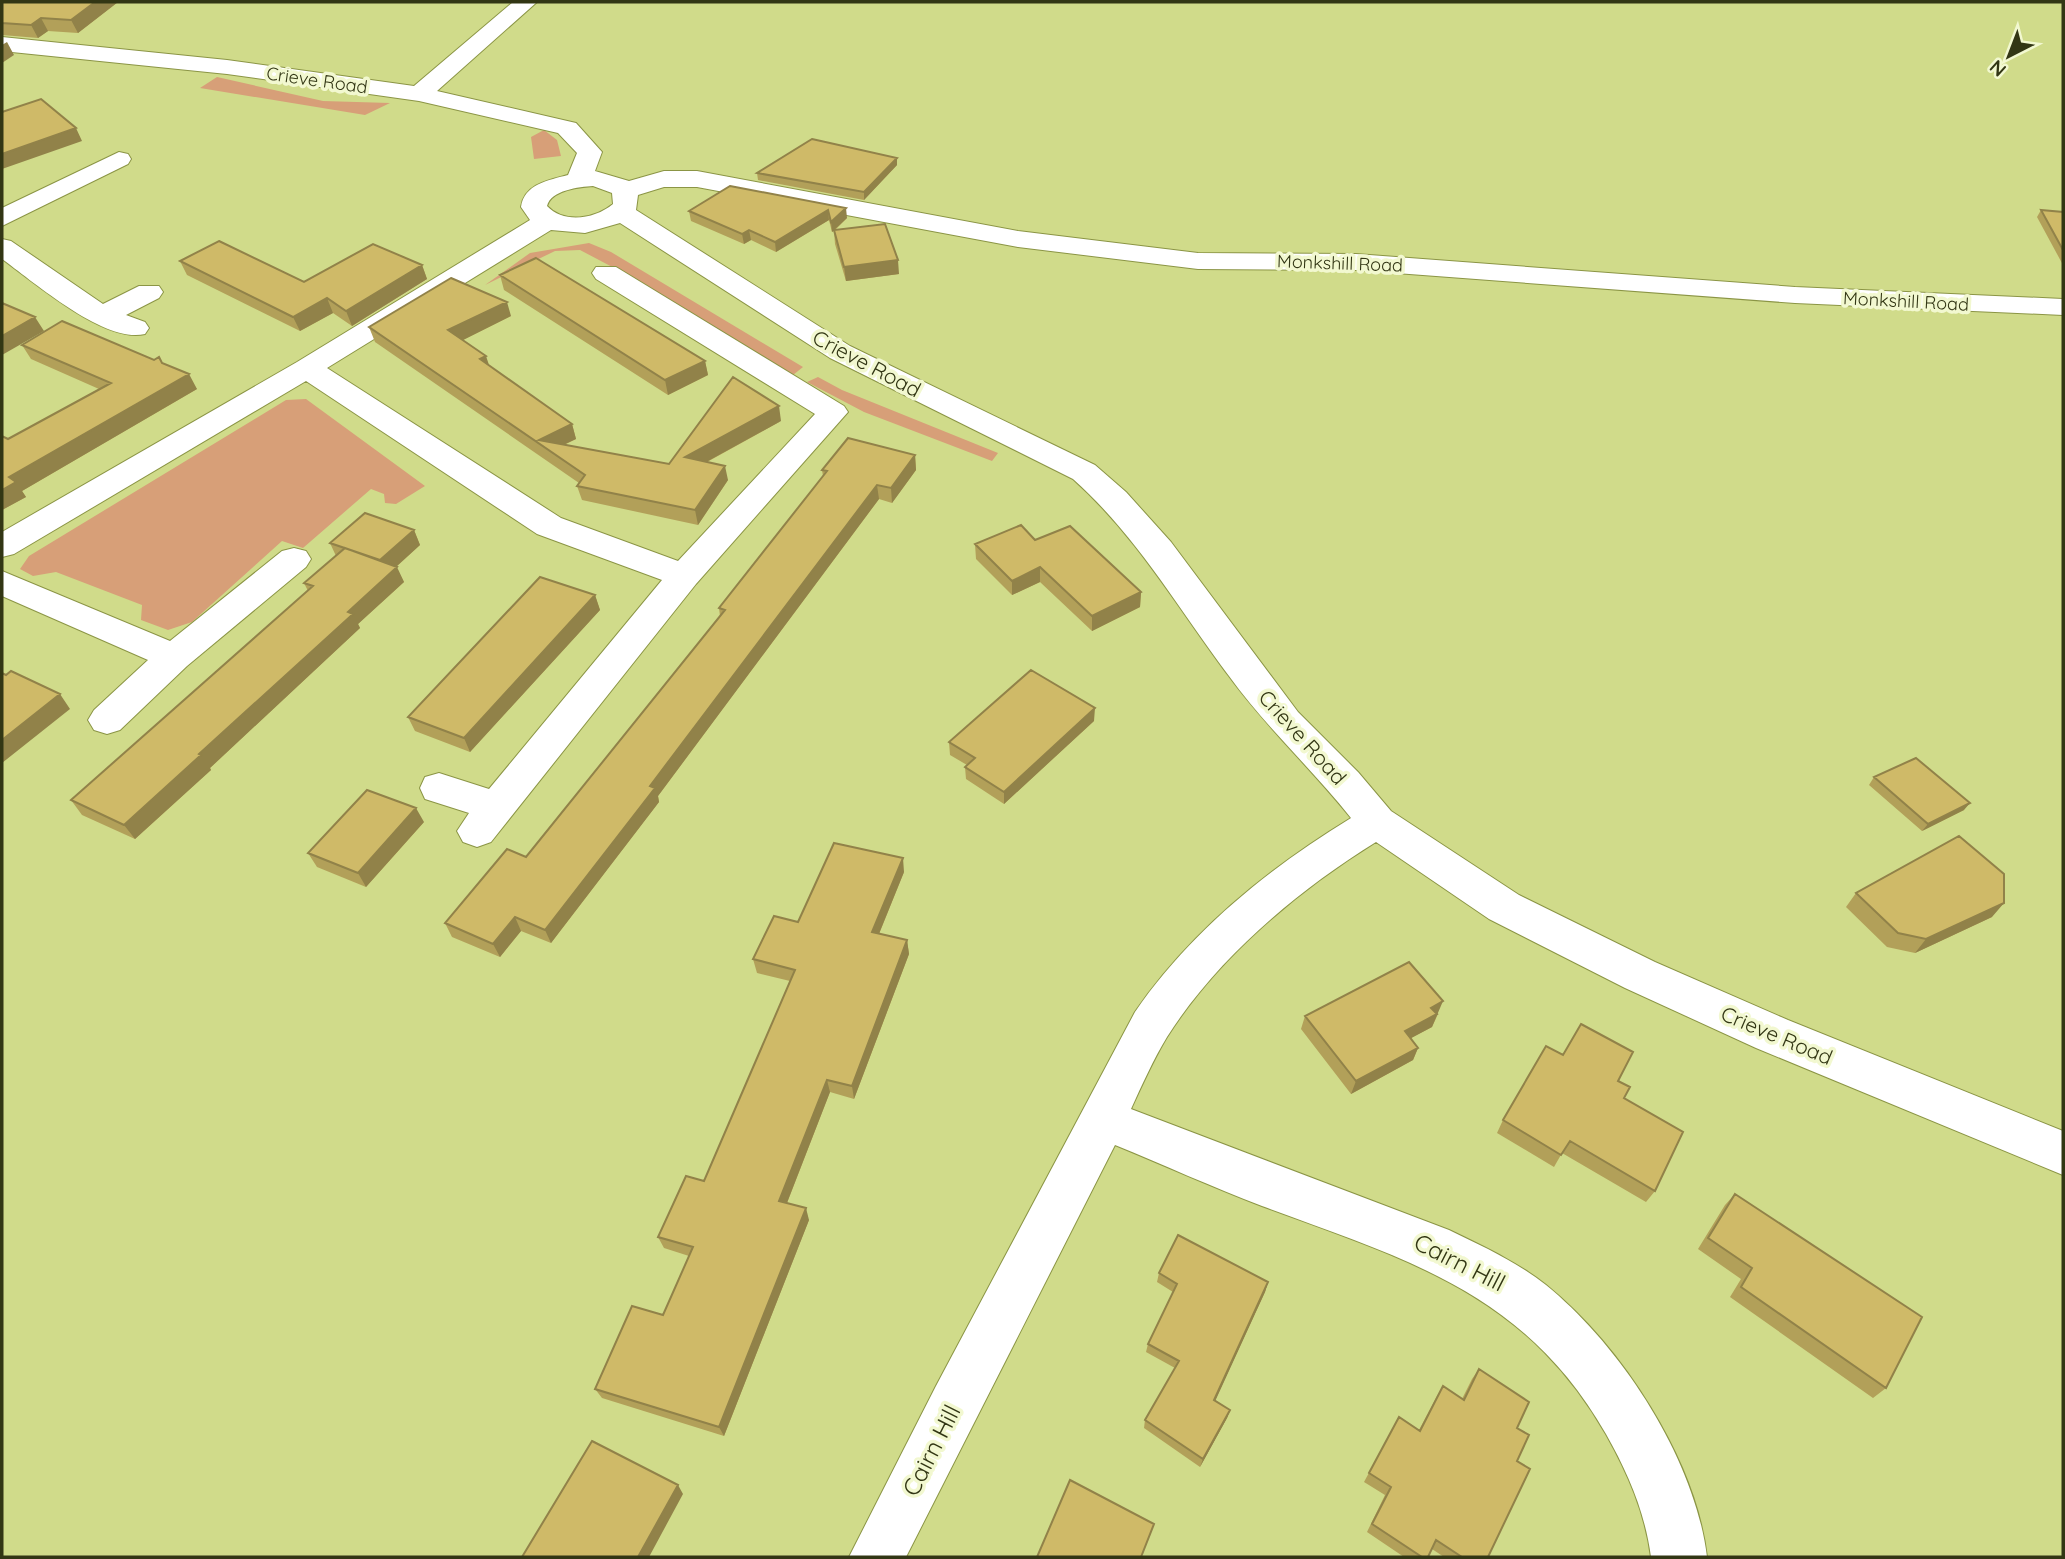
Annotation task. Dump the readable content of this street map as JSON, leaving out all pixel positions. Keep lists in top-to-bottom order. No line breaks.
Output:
{"streets":{"street":["Crieve Road","Monkshill Road","Cairn Hill"]},"crossings":[["Crieve Road","Monkshill Road"],["Crieve Road","Cairn Hill"]],"north":"bottom left"}
